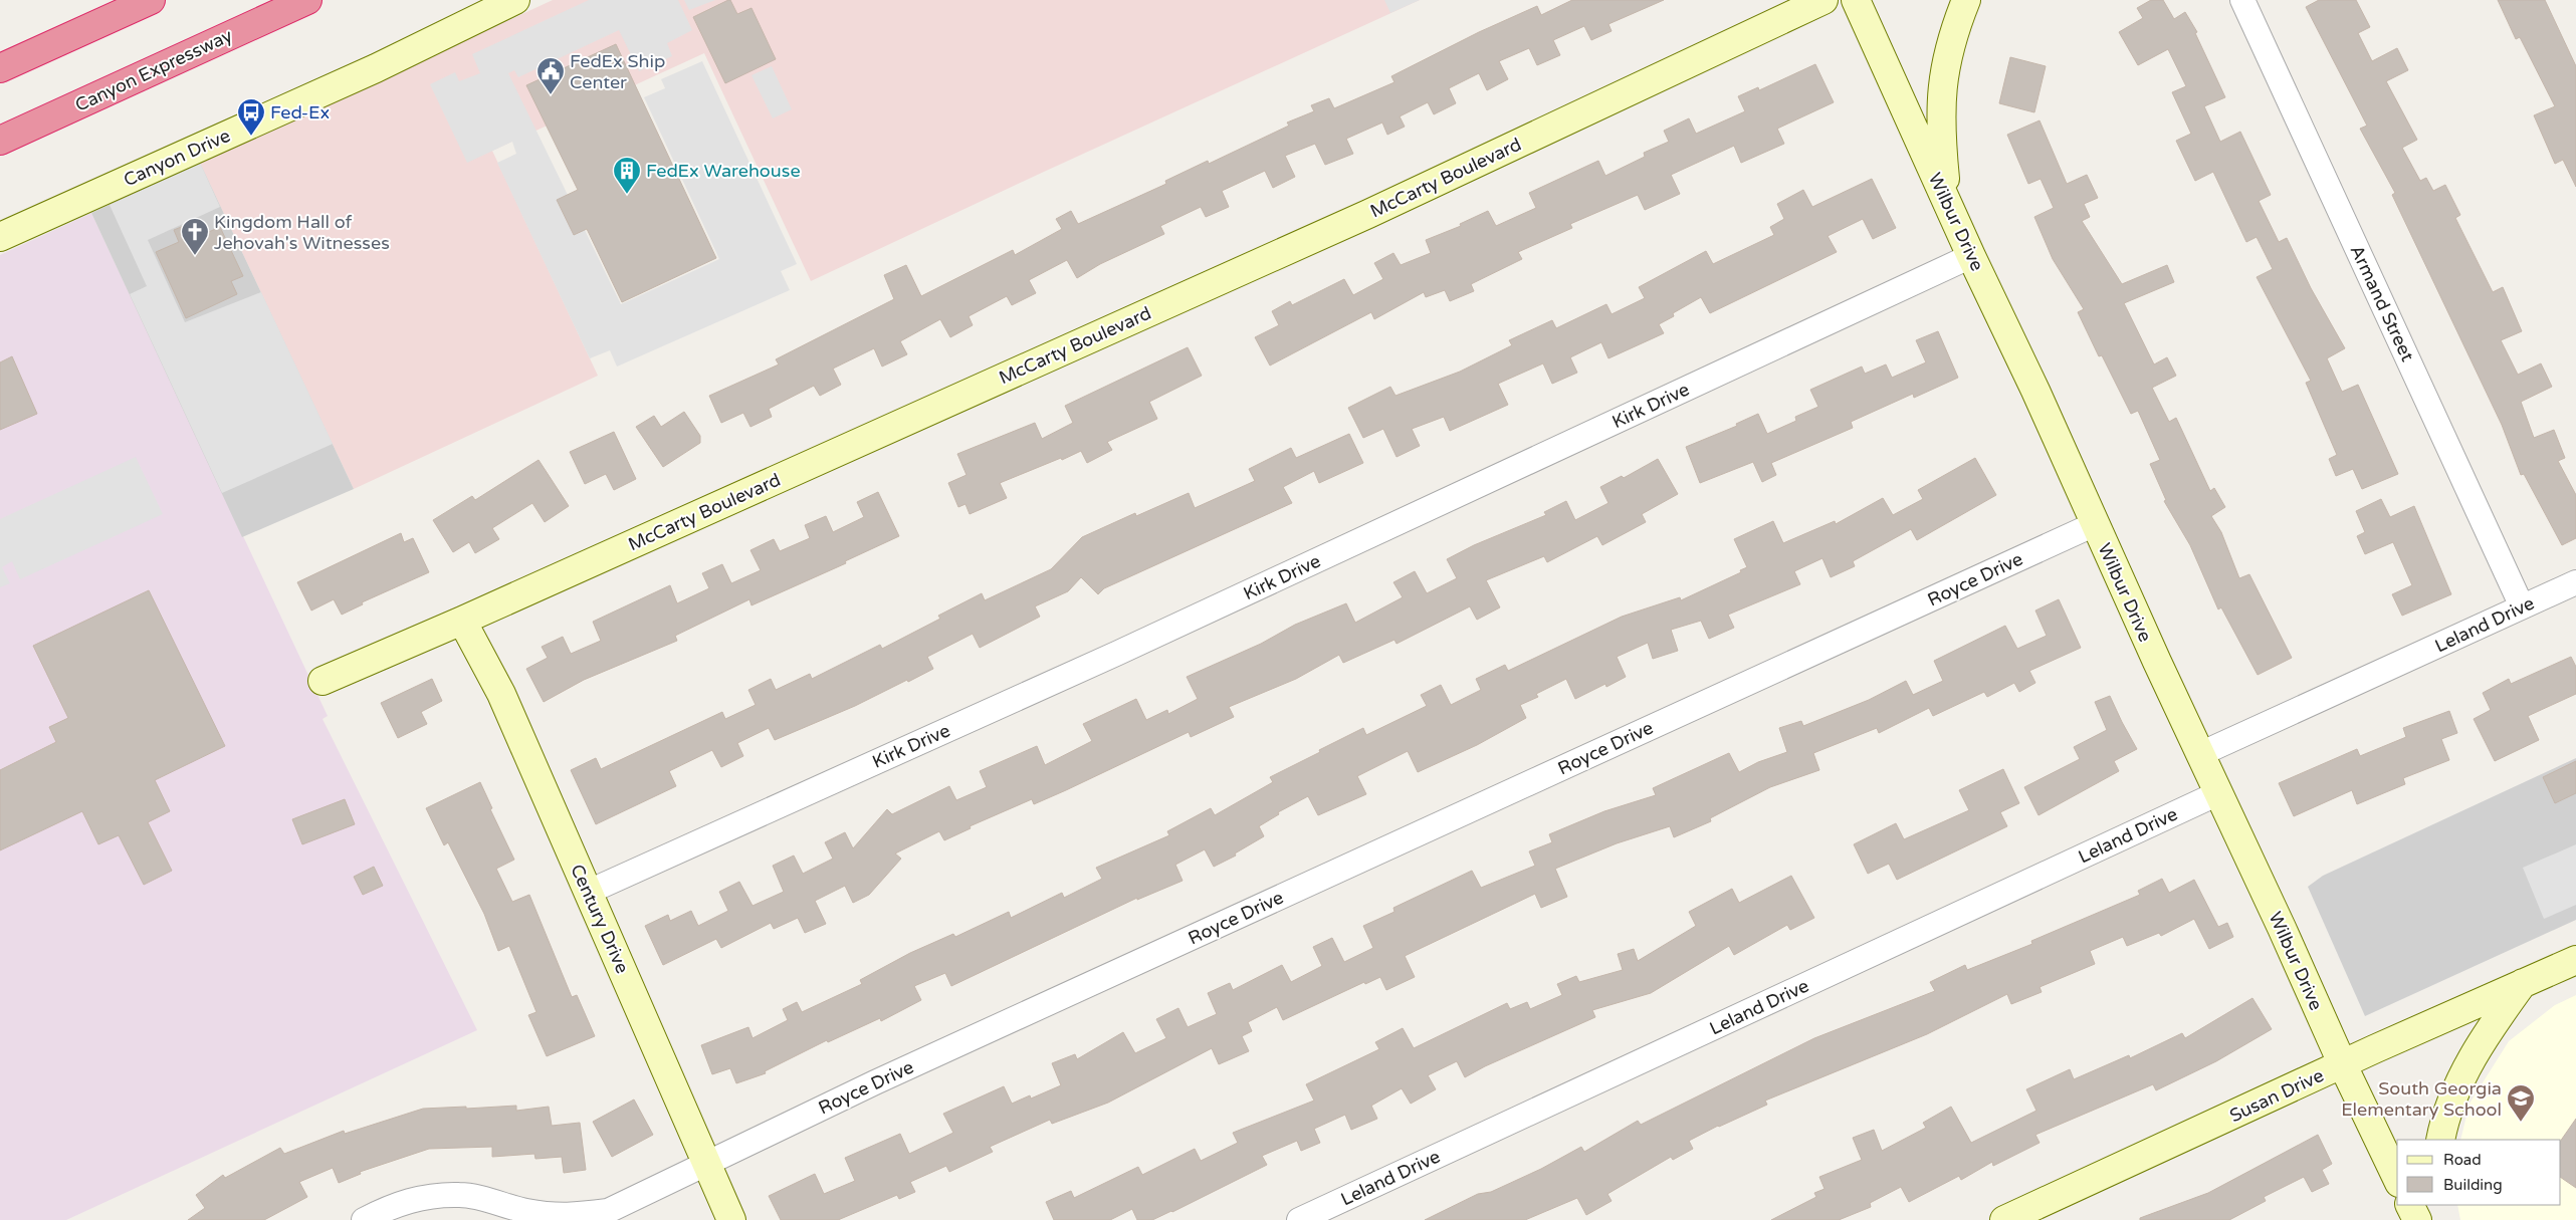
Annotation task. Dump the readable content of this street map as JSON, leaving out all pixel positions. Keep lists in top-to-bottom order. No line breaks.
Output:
{"streets":{"highway":["Canyon Expressway"],"main road":["Canyon Drive","McCarty Boulevard","Wilbur Drive","Century Drive","Susan Drive"],"street":["Armand Street","Kirk Drive","Royce Drive","Leland Drive"]},"crossings":[["McCarty Boulevard","Century Drive"],["Wilbur Drive","Kirk Drive"],["Wilbur Drive","Royce Drive"],["Wilbur Drive","Leland Drive"],["Wilbur Drive","Susan Drive"],["Armand Street","Leland Drive"],["Kirk Drive","Century Drive"],["Royce Drive","Century Drive"]],"places":{"public building":["FedEx Ship Center"],"bus stop":["Fed-Ex"],"building":["FedEx Warehouse"],"church":["Kingdom Hall of Jehovah's Witnesses"],"school or university":["South Georgia Elementary School"]},"legend":["Road","Building"]}
